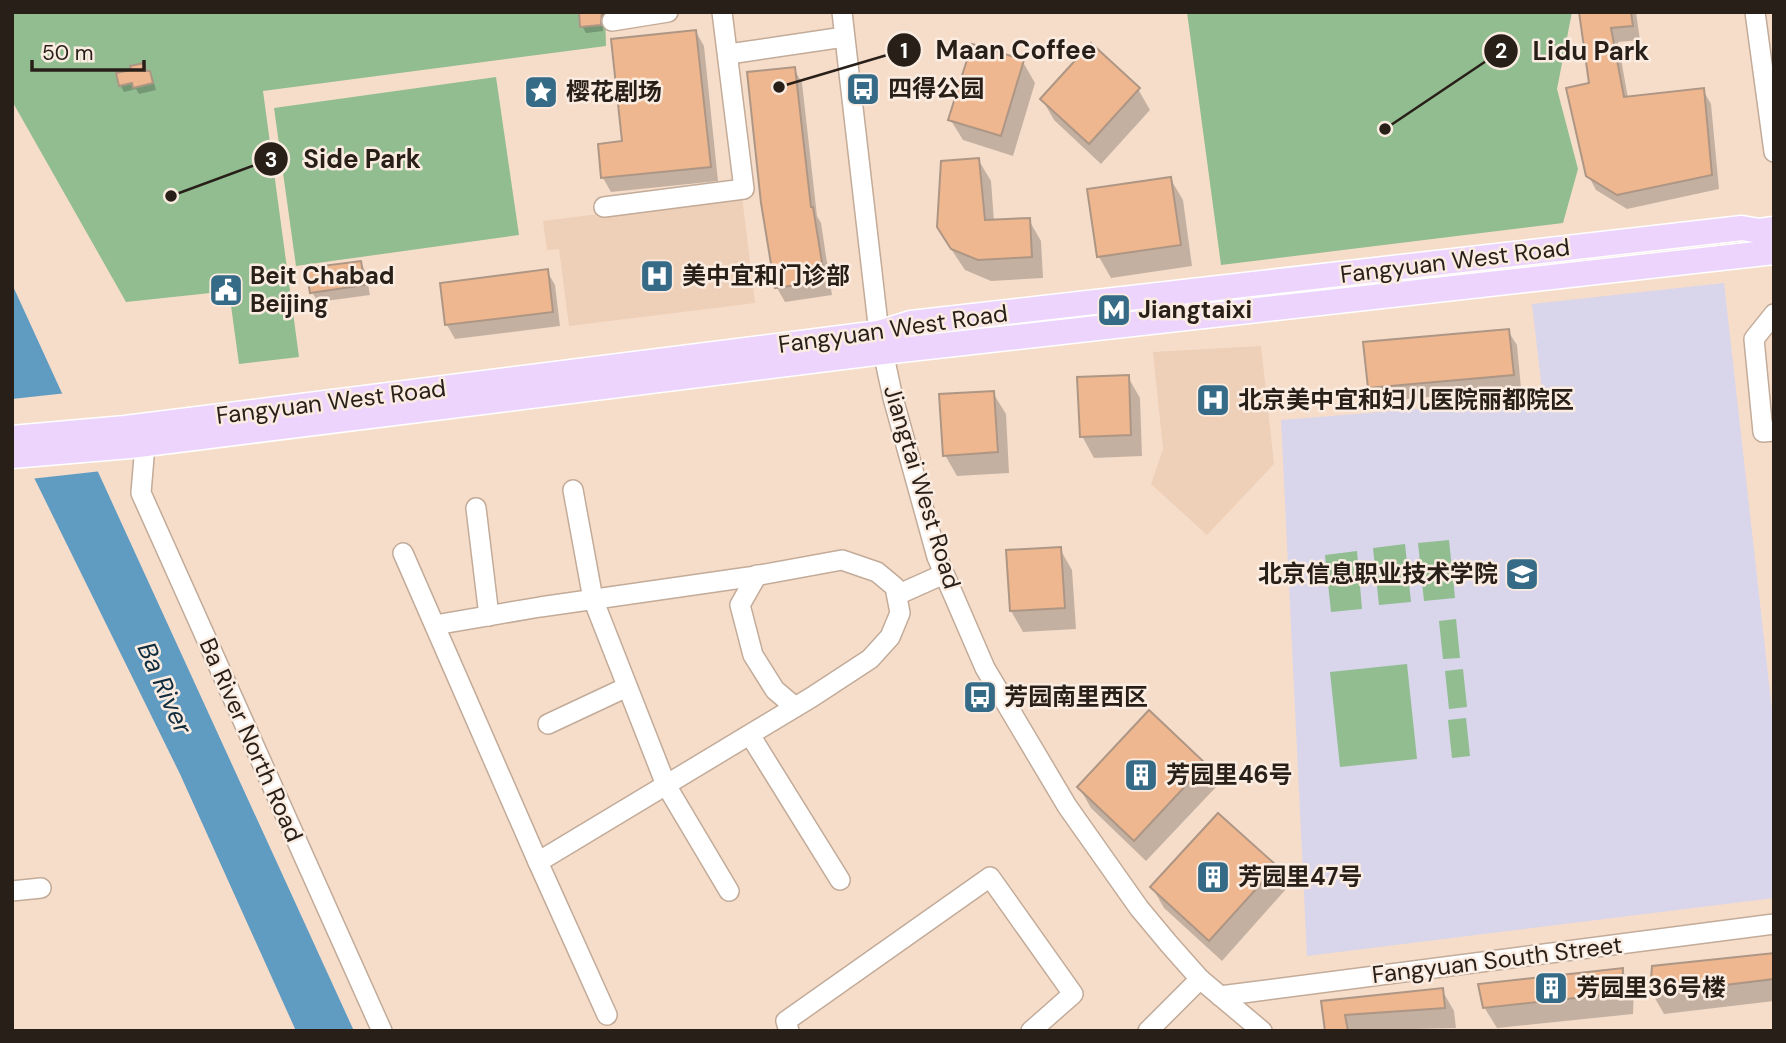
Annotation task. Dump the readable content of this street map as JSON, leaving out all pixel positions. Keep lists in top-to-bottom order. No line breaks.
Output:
{"streets":{"main road":["Fangyuan West Road"],"street":["Jiangtai West Road","Ba River North Road","Fangyuan South Street"]},"crossings":[["Fangyuan West Road","Jiangtai West Road"],["Fangyuan West Road","Ba River North Road"],["Jiangtai West Road","Fangyuan South Street"]],"water":["Ba River"],"places":{"other":["Maan Coffee","Lidu Park","Side Park"],"bus stop":["四得公园","芳园南里西区"],"place":["樱花剧场"],"hospital":["美中宜和门诊部","北京美中宜和妇儿医院丽都院区"],"public building":["Beit Chabad Beijing"],"metro station":["Jiangtaixi"],"school or university":["北京信息职业技术学院"],"building":["芳园里46号","芳园里47号","芳园里36号楼"]},"scale_bar":"50 m"}
